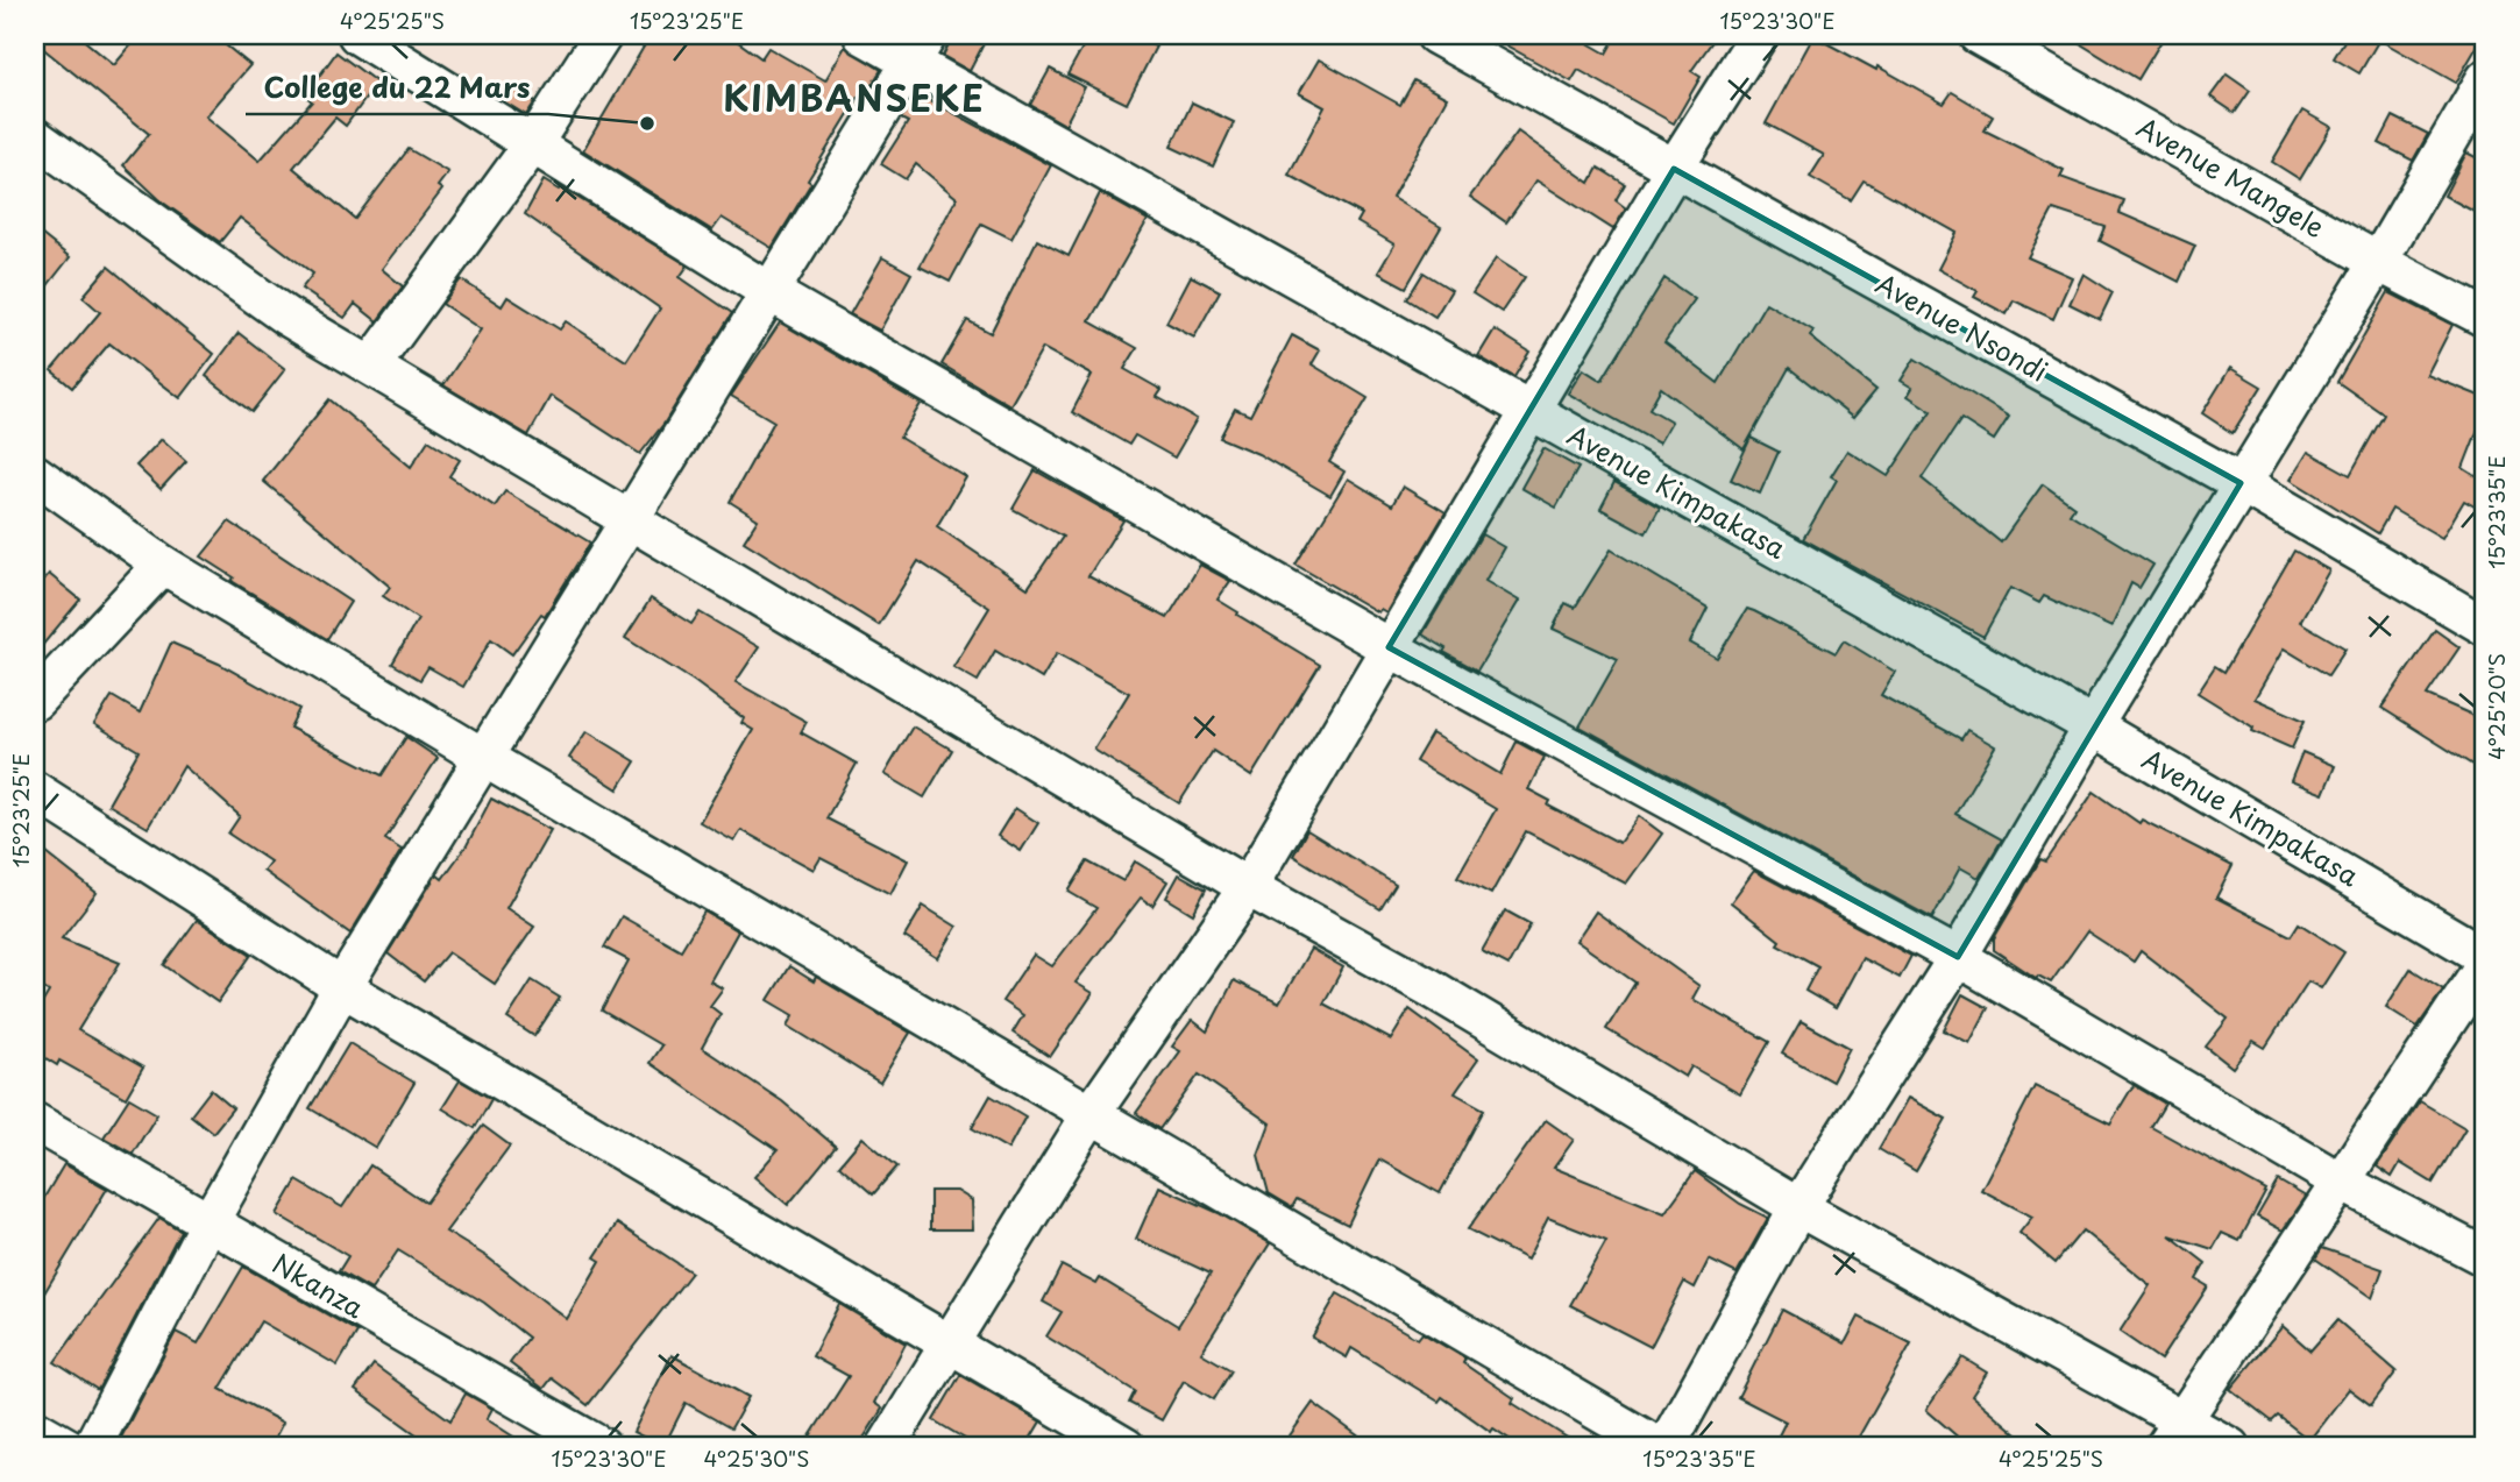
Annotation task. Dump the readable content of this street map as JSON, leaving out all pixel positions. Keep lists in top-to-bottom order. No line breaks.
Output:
{"streets":{"street":["Avenue Mangele","Avenue Nsondi","Avenue Kimpakasa","Nkanza"]},"districts":["KIMBANSEKE"],"places":["College du 22 Mars"],"coordinates":["4°25'25\"S","15°23'25\"E","15°23'30\"E","15°23'35\"E","4°25'20\"S","4°25'30\"S"]}
